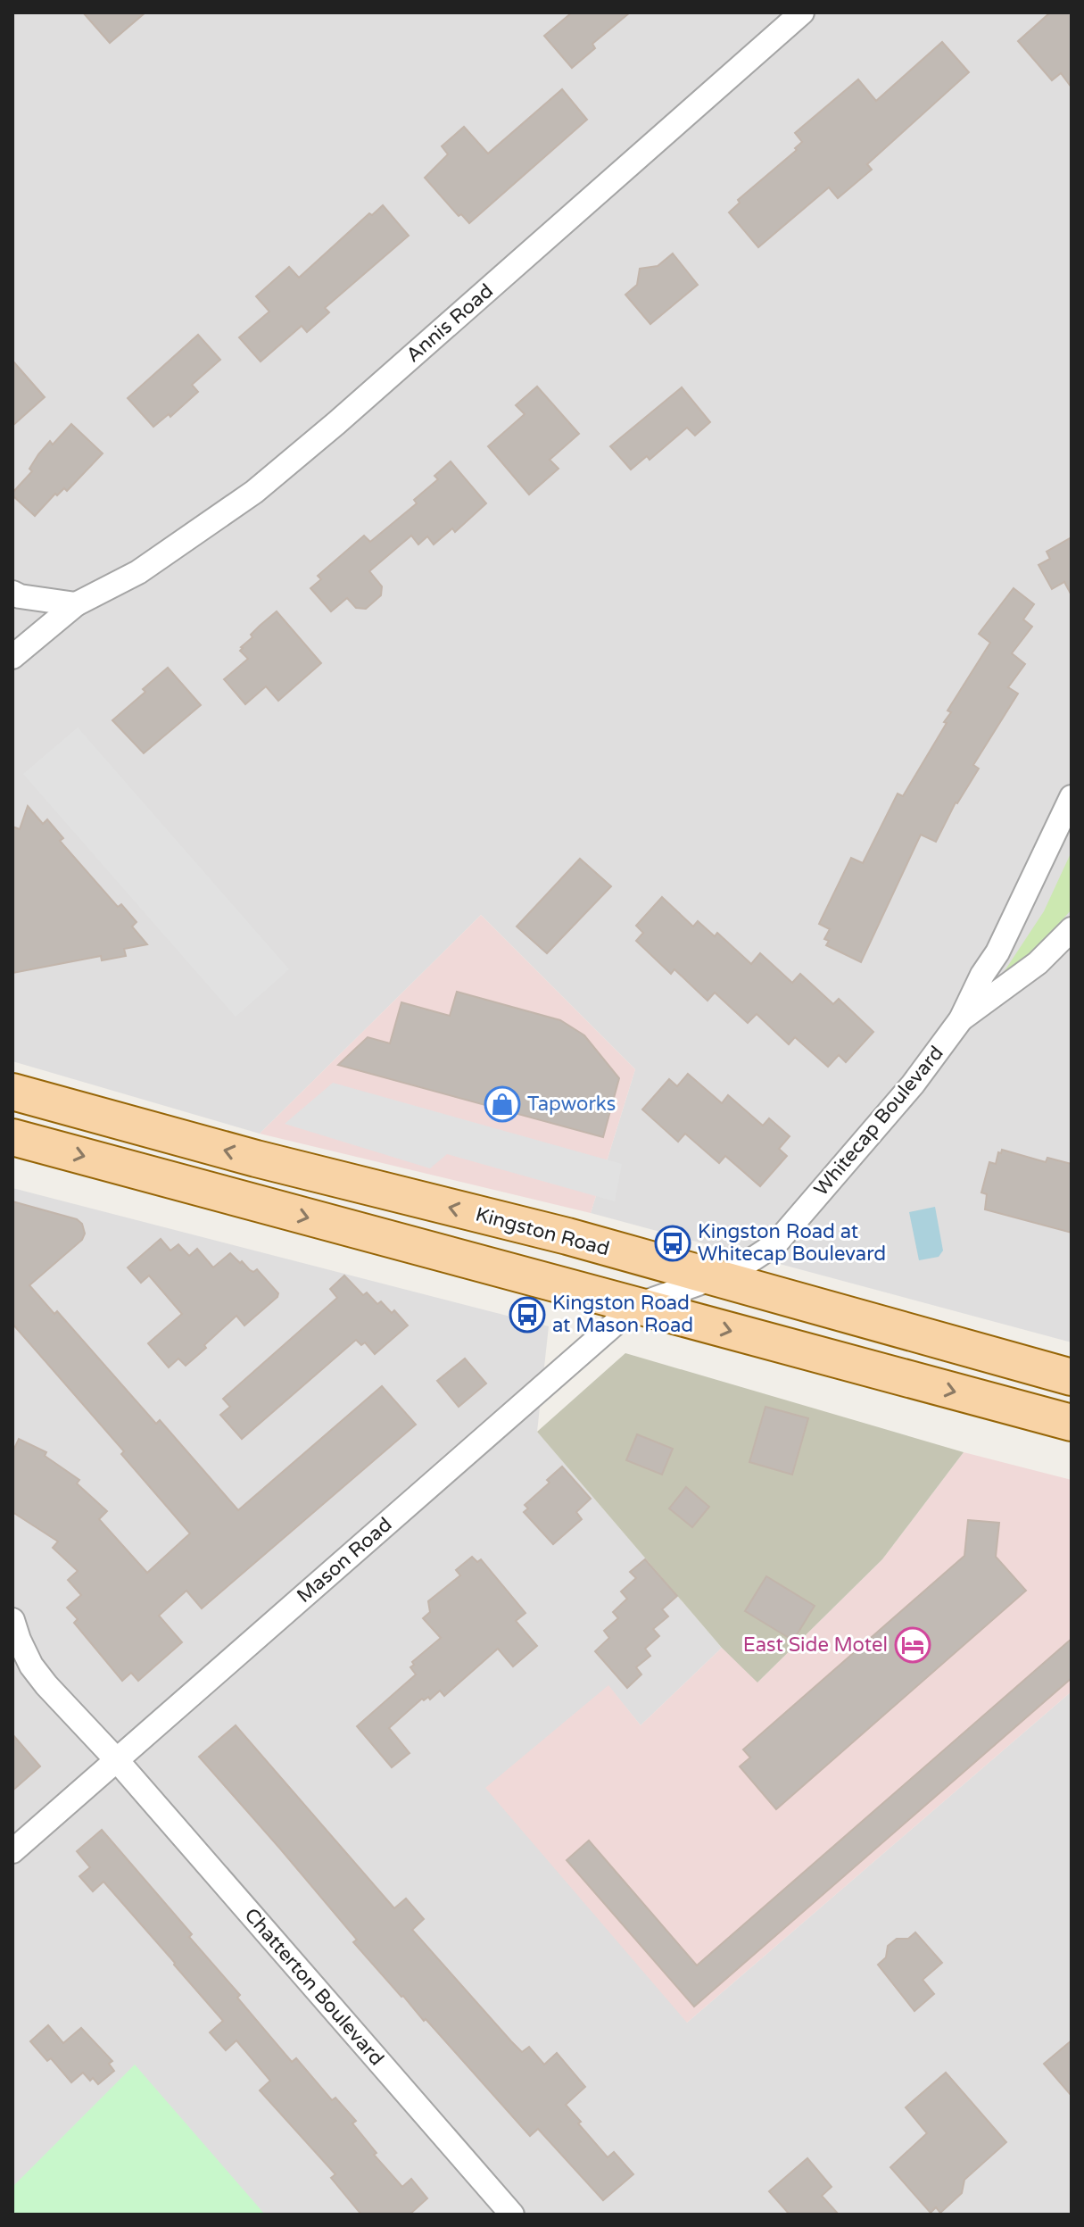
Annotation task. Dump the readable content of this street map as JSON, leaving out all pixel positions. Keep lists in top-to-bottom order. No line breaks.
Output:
{"streets":{"main road":["Kingston Road"],"street":["Annis Road","Whitecap Boulevard","Mason Road","Chatterton Boulevard"]},"crossings":[["Whitecap Boulevard","Kingston Road"],["Whitecap Boulevard","Mason Road"],["Kingston Road","Mason Road"],["Mason Road","Chatterton Boulevard"]],"places":{"shop":["Tapworks"],"bus stop":["Kingston Road at Whitecap Boulevard","Kingston Road at Mason Road"],"hotel":["East Side Motel"]}}
